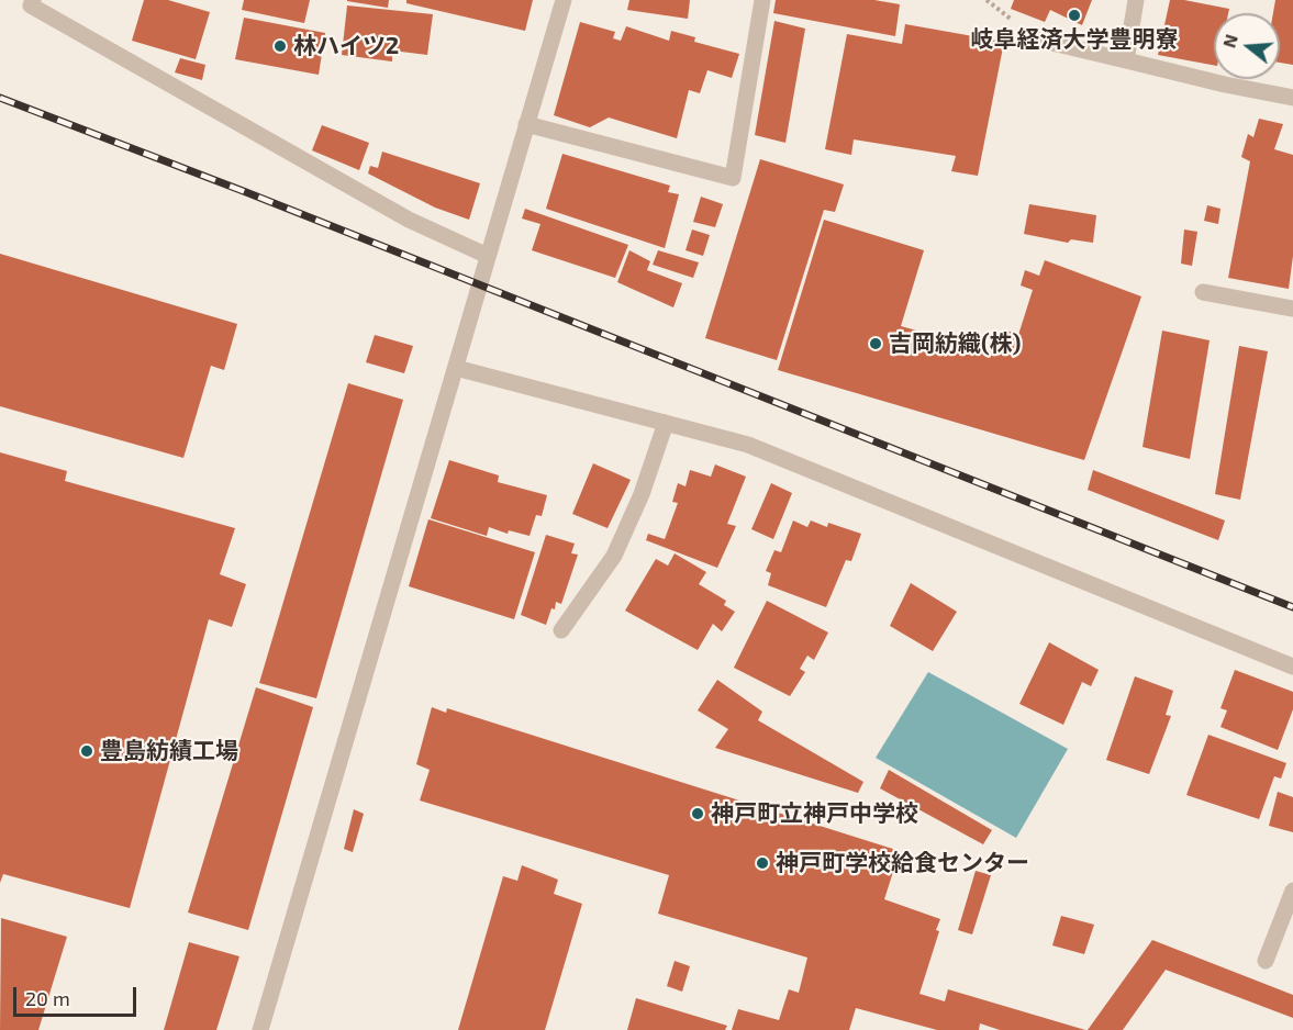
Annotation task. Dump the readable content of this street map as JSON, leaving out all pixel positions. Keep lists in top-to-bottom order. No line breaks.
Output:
{"places":["岐阜経済大学豊明寮","林ハイツ2","吉岡紡織(株)","豊島紡績工場","神戸町立神戸中学校","神戸町学校給食センター"],"scale_bar":"20 m","north":"left"}
